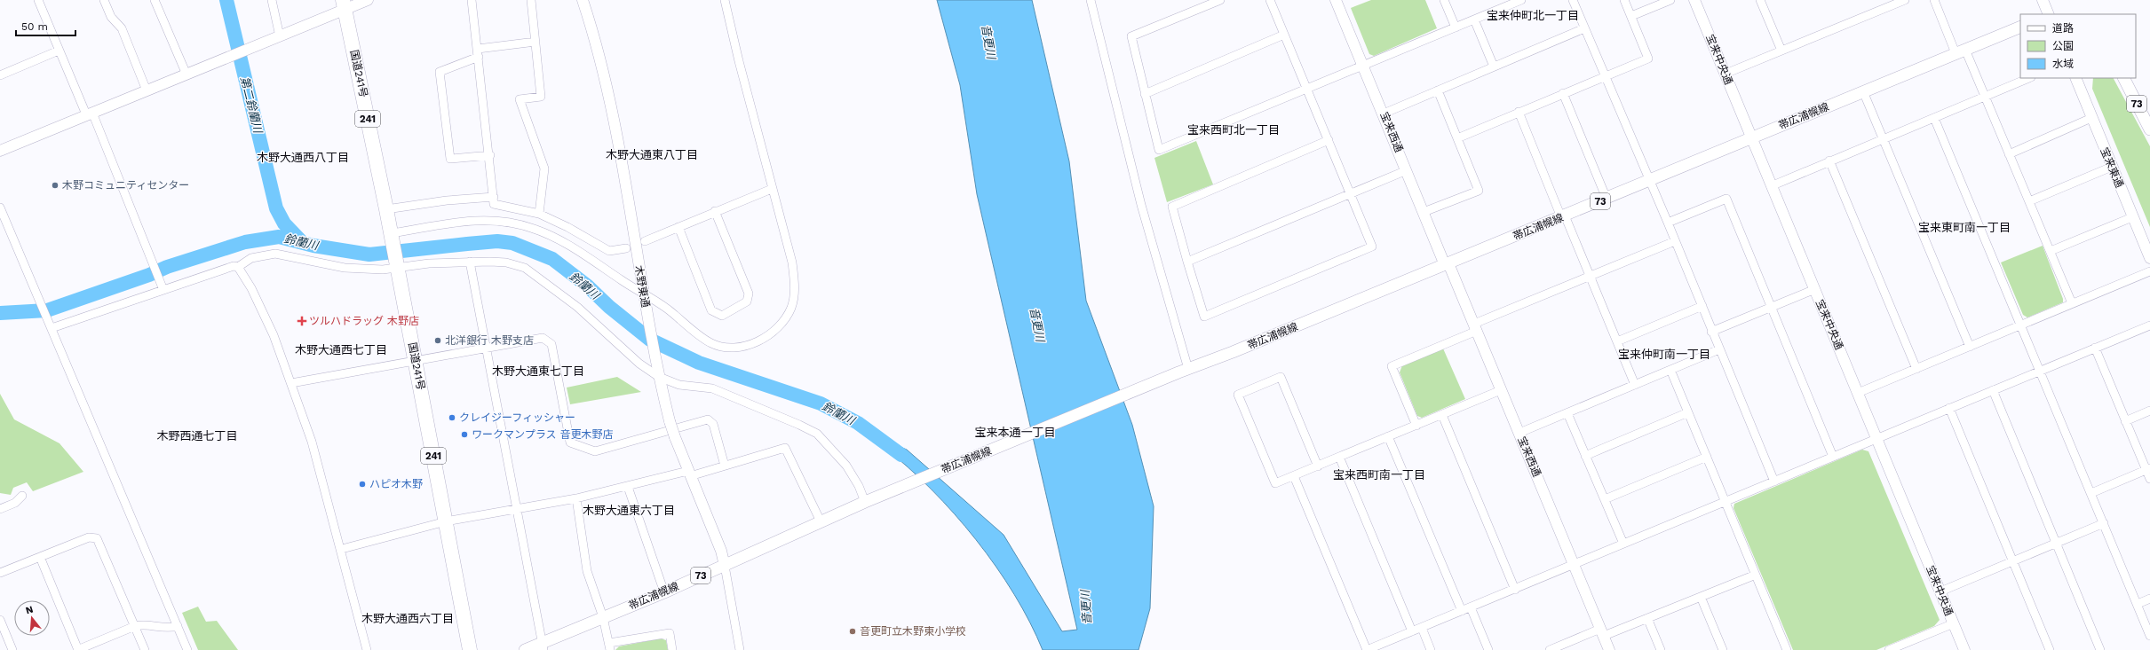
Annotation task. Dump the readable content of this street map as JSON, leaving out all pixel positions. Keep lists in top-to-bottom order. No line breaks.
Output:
{"streets":{"highway":["国道241号","241"],"main road":["73","帯広浦幌線"],"street":["宝来中央通","宝来西通","宝来東通","木野東通"]},"crossings":[["宝来中央通","帯広浦幌線"],["帯広浦幌線","宝来西通"],["帯広浦幌線","木野東通"]],"districts":["宝来仲町北一丁目","宝来西町北一丁目","木野大通東八丁目","木野大通西八丁目","宝来東町南一丁目","木野大通西七丁目","宝来仲町南一丁目","木野大通東七丁目","宝来本通一丁目","木野西通七丁目","宝来西町南一丁目","木野大通東六丁目","木野大通西六丁目"],"water":["音更川","第二鈴蘭川","鈴蘭川"],"places":{"other":["木野コミュニティセンター","北洋銀行 木野支店","クレイジーフィッシャー","ワークマンプラス 音更木野店","ハピオ木野","音更町立木野東小学校"],"health":["ツルハドラッグ 木野店"]},"legend":["道路","公園","水域"],"scale_bar":"50 m","north":"top"}
